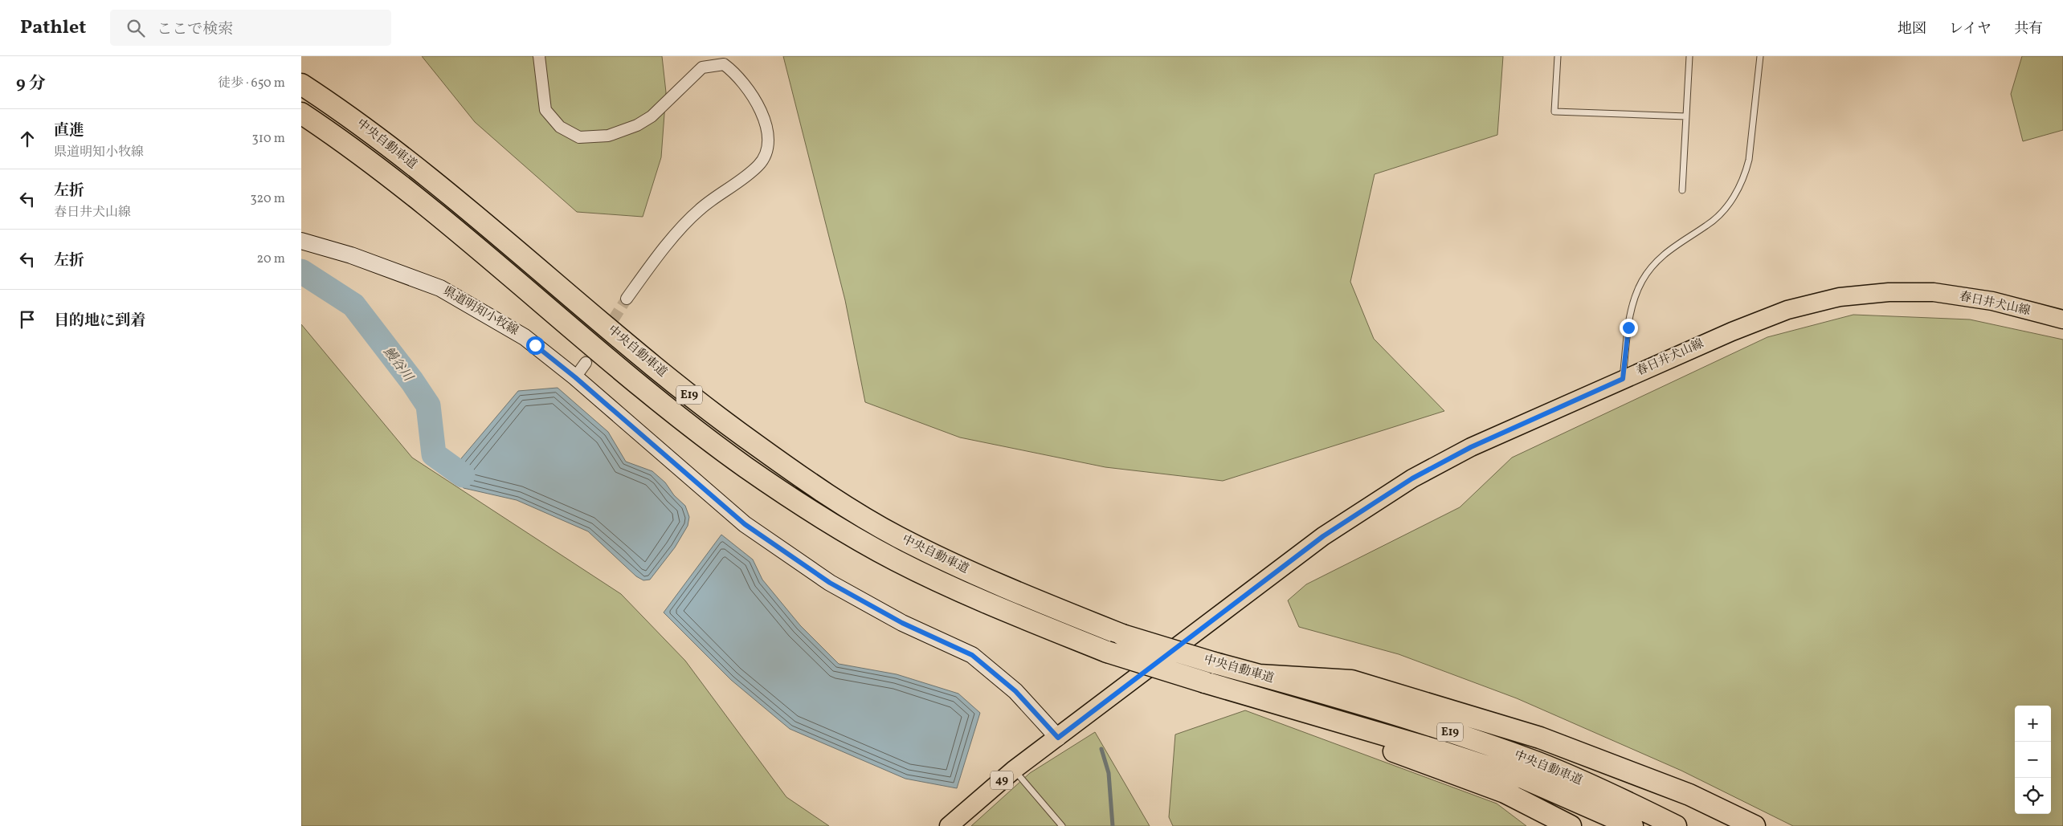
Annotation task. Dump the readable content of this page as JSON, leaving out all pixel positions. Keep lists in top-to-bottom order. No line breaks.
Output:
{"streets":{"highway":["中央自動車道","E19"],"main road":["春日井犬山線","県道明知小牧線","49"]},"crossings":[["春日井犬山線","県道明知小牧線"]],"water":["鰻谷川"],"page":{"header":"Pathlet","search":"ここで検索","nav":["地図","レイヤ","共有"],"heading":["9 分","徒歩 · 650 m"],"list":[["直進","県道明知小牧線","310 m"],["左折","春日井犬山線","320 m"],["左折","20 m"],"目的地に到着"],"map_buttons":["+","−"]}}
